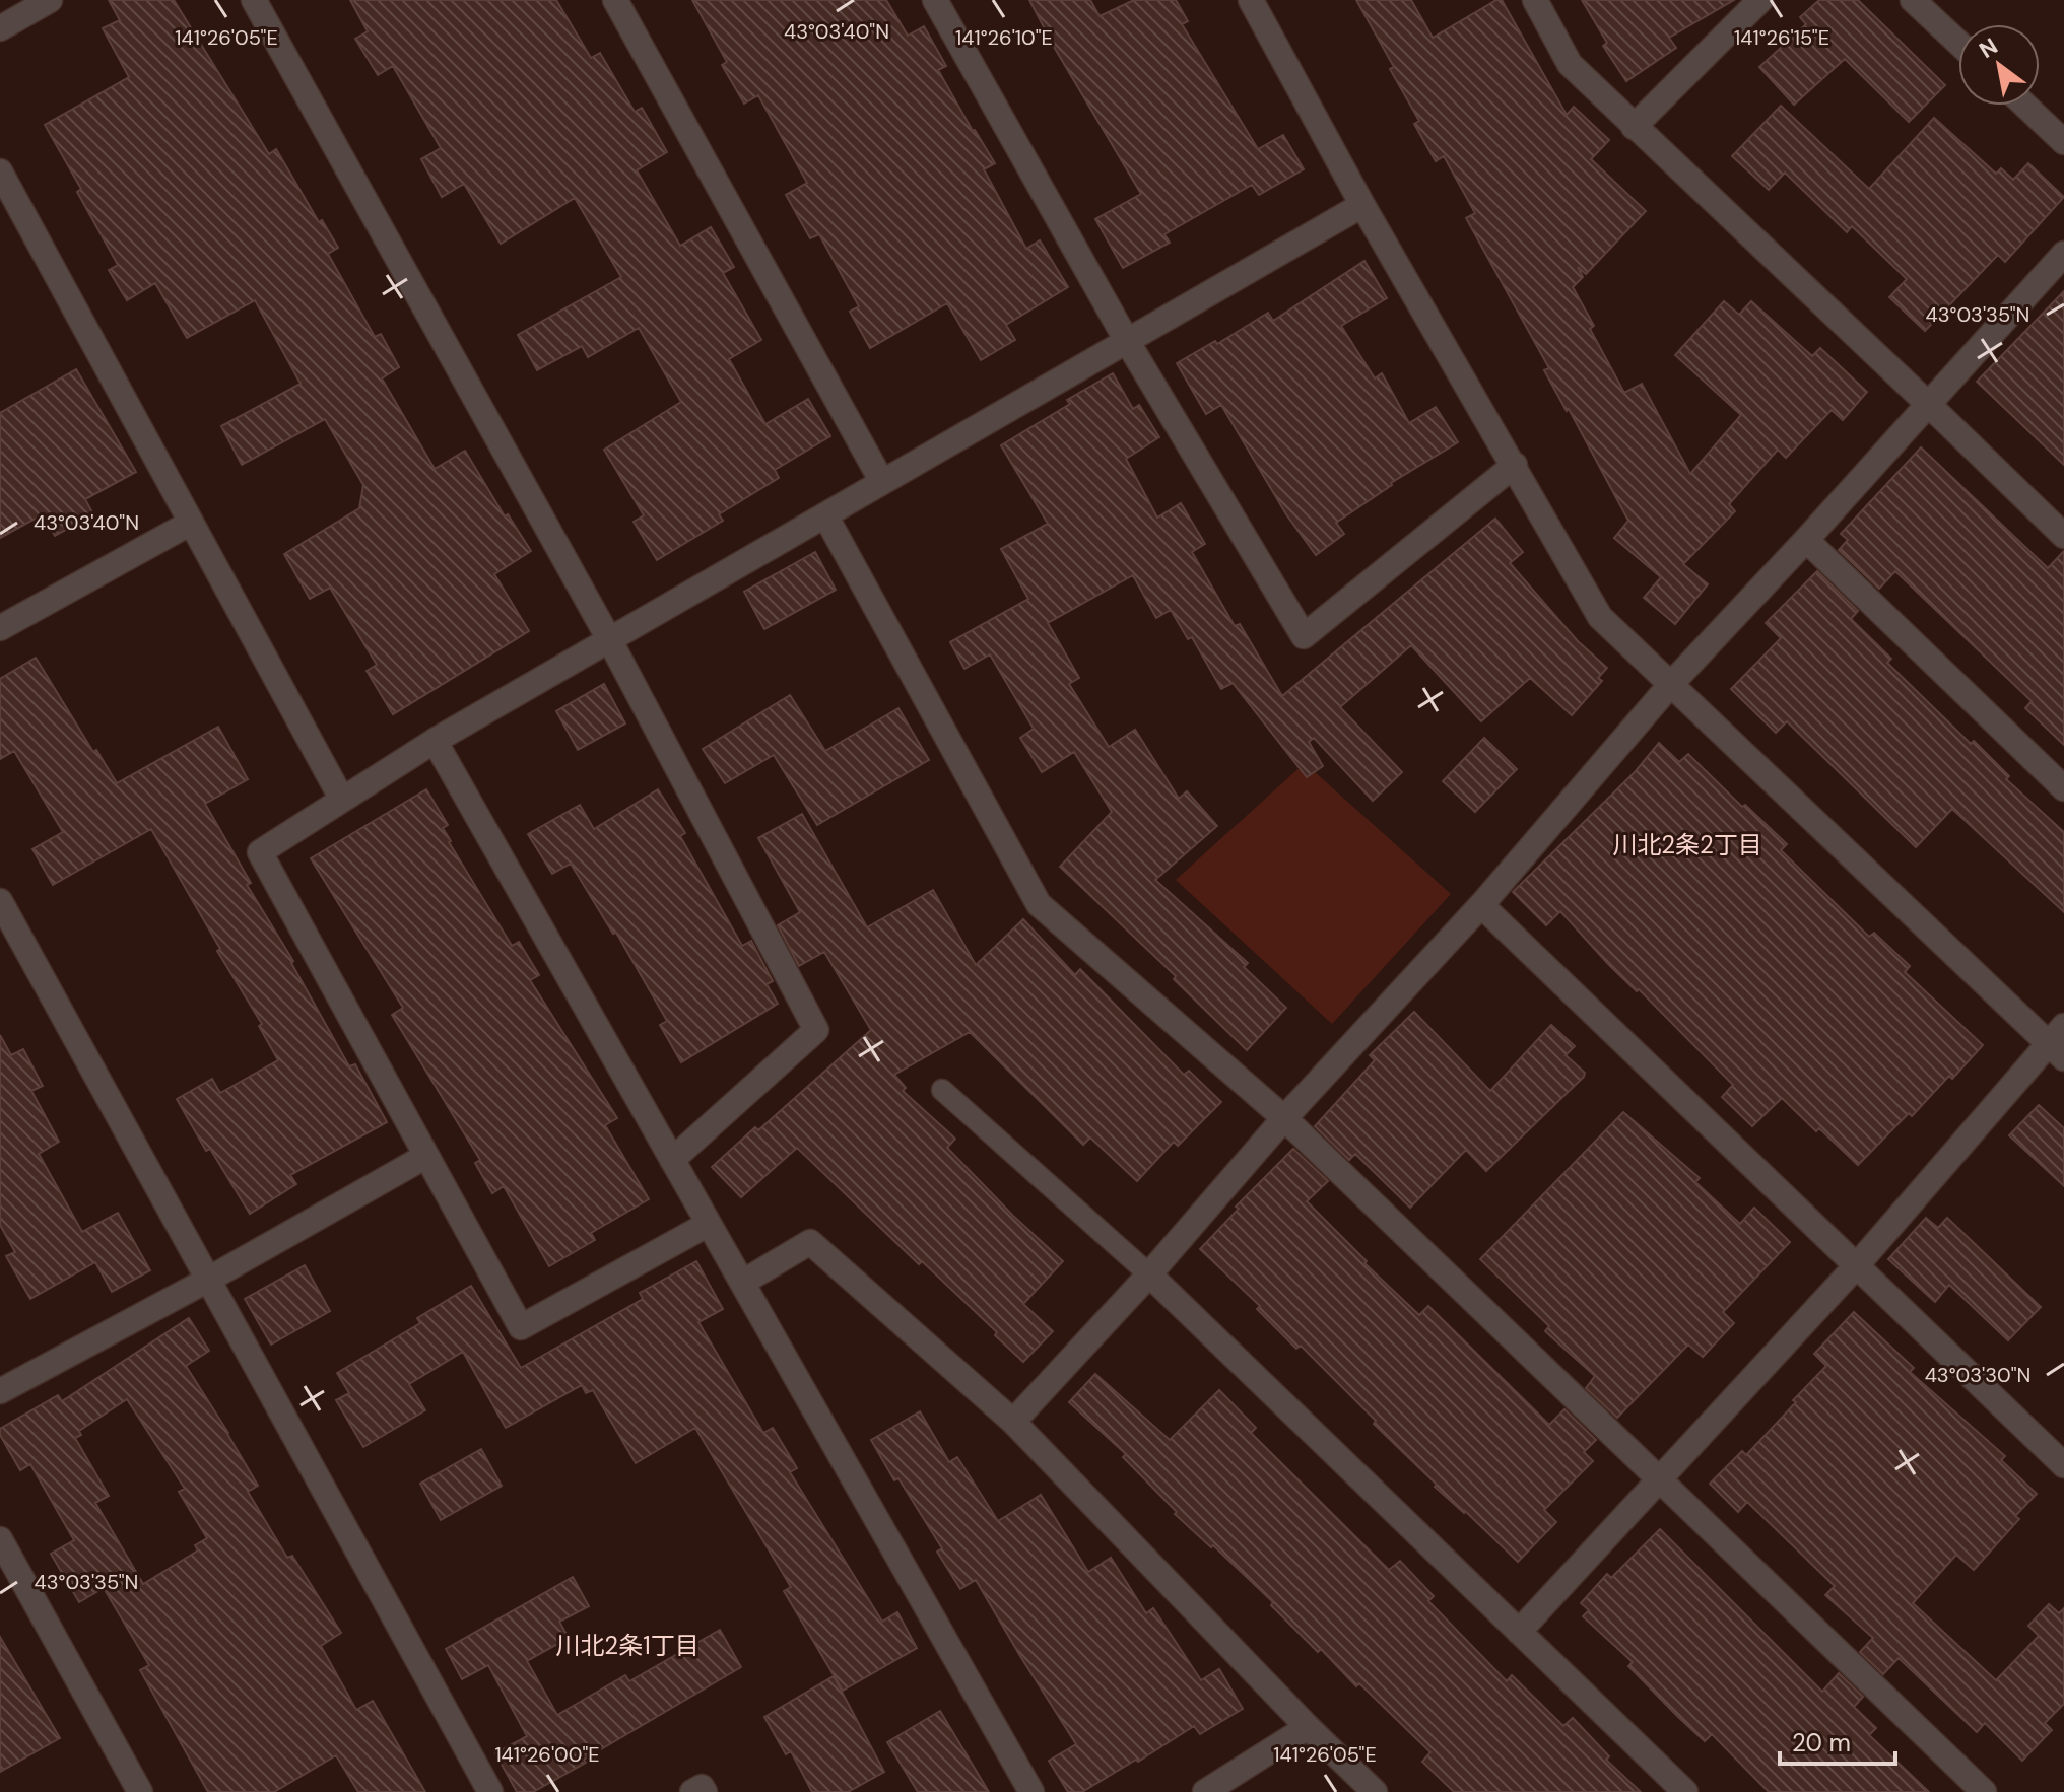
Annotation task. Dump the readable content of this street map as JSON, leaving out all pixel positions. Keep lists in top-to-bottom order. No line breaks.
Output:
{"districts":["川北2条2丁目","川北2条1丁目"],"scale_bar":"20 m","north":"top left","coordinates":["43°03'40\"N","141°26'05\"E","141°26'15\"E","141°26'10\"E","43°03'35\"N","43°03'30\"N","141°26'00\"E"]}
